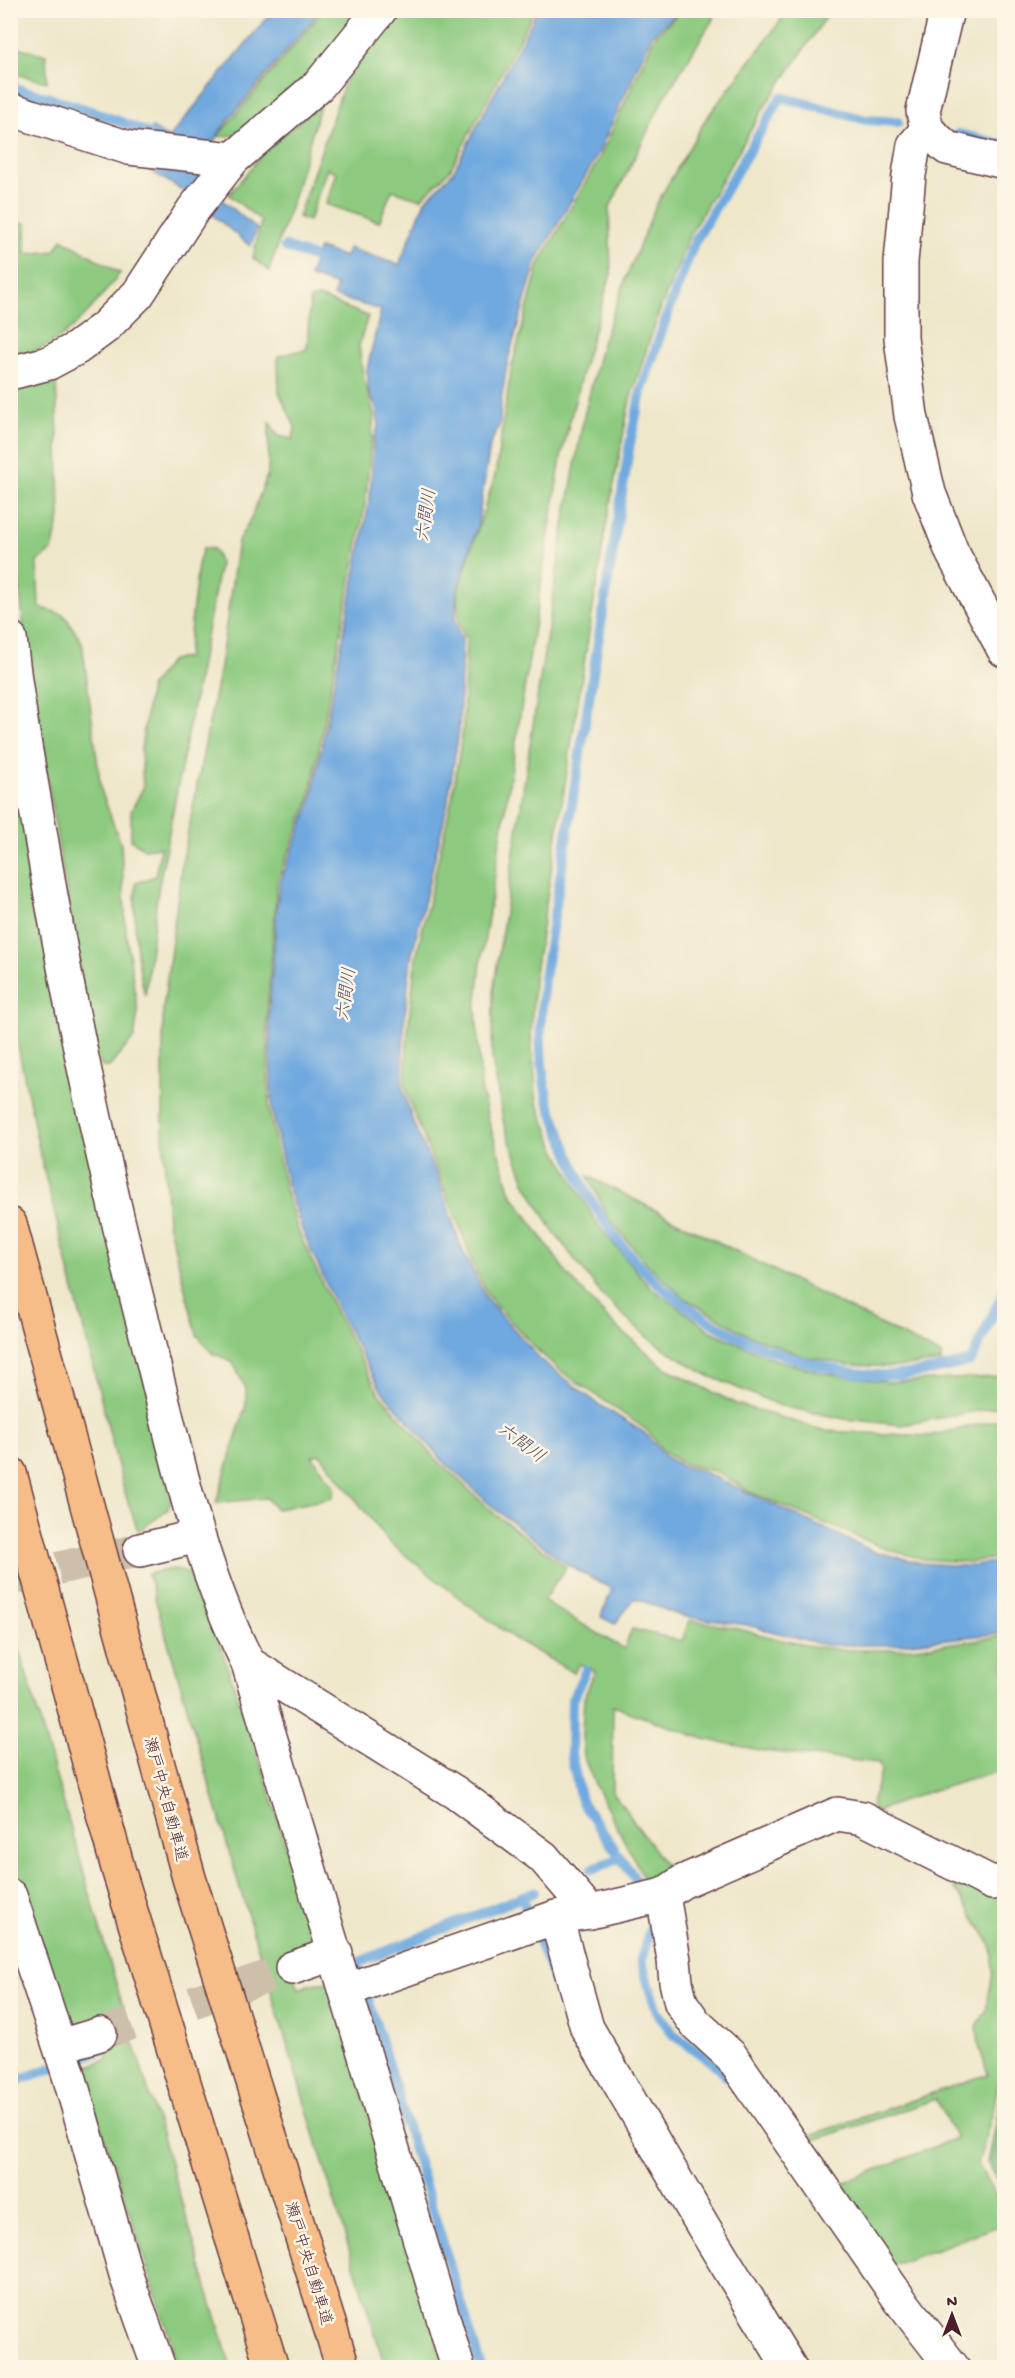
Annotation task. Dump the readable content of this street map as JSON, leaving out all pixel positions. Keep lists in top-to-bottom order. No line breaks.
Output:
{"streets":{"highway":["瀬戸中央自動車道"]},"water":["六間川"],"north":"top"}
